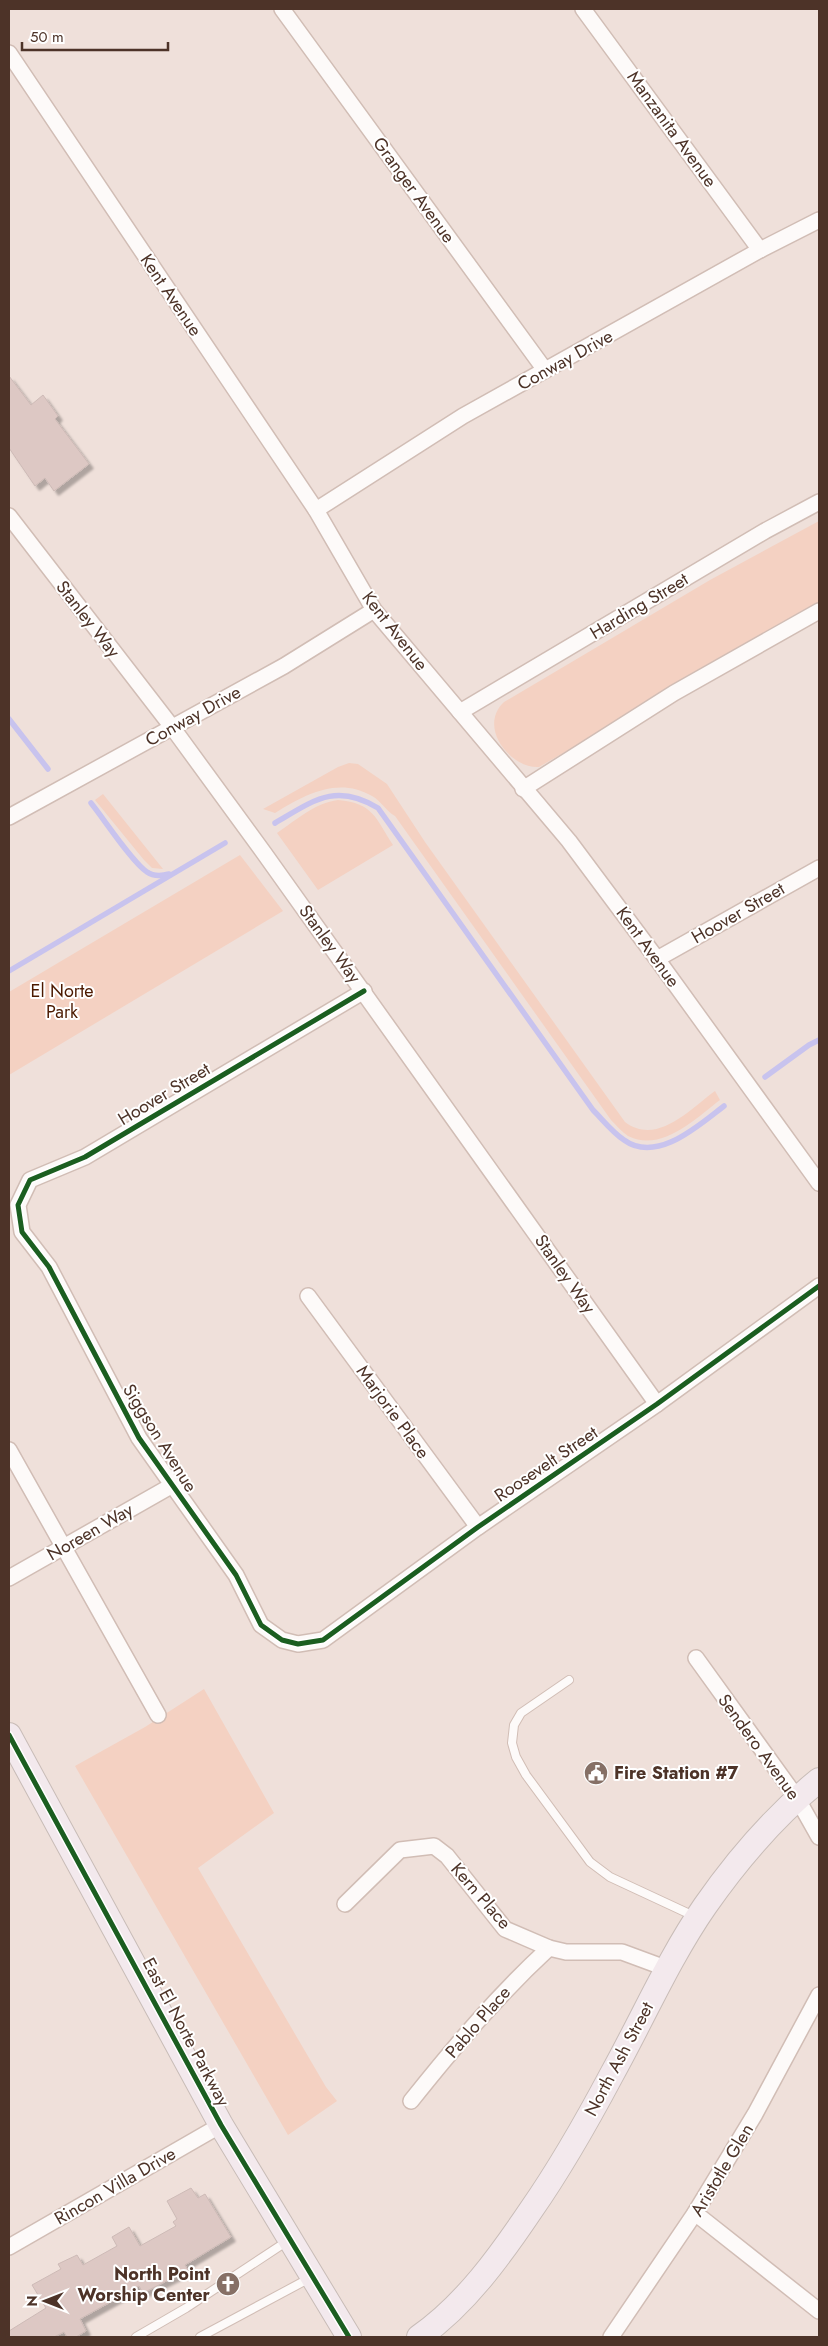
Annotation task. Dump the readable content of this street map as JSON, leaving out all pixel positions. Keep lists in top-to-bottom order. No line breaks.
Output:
{"streets":{"main road":["East El Norte Parkway","North Ash Street"],"street":["Manzanita Avenue","Granger Avenue","Kent Avenue","Conway Drive","Harding Street","Stanley Way","Hoover Street","Marjorie Place","Siggson Avenue","Roosevelt Street","Noreen Way","Sendero Avenue","Kern Place","Pablo Place","Aristotle Glen","Rincon Villa Drive"]},"crossings":[["Manzanita Avenue","Conway Drive"],["Granger Avenue","Conway Drive"],["Kent Avenue","Conway Drive"],["Kent Avenue","Harding Street"],["Kent Avenue","Hoover Street"],["Conway Drive","Stanley Way"],["Stanley Way","Hoover Street"],["Stanley Way","Roosevelt Street"],["Hoover Street","Siggson Avenue"],["Marjorie Place","Roosevelt Street"],["Siggson Avenue","Roosevelt Street"],["Siggson Avenue","Noreen Way"],["Sendero Avenue","North Ash Street"],["Kern Place","Pablo Place"],["Kern Place","North Ash Street"],["East El Norte Parkway","Rincon Villa Drive"]],"parks":["El Norte Park"],"places":{"public building":["Fire Station #7"],"church":["North Point Worship Center"]},"scale_bar":"50 m","north":"left"}
